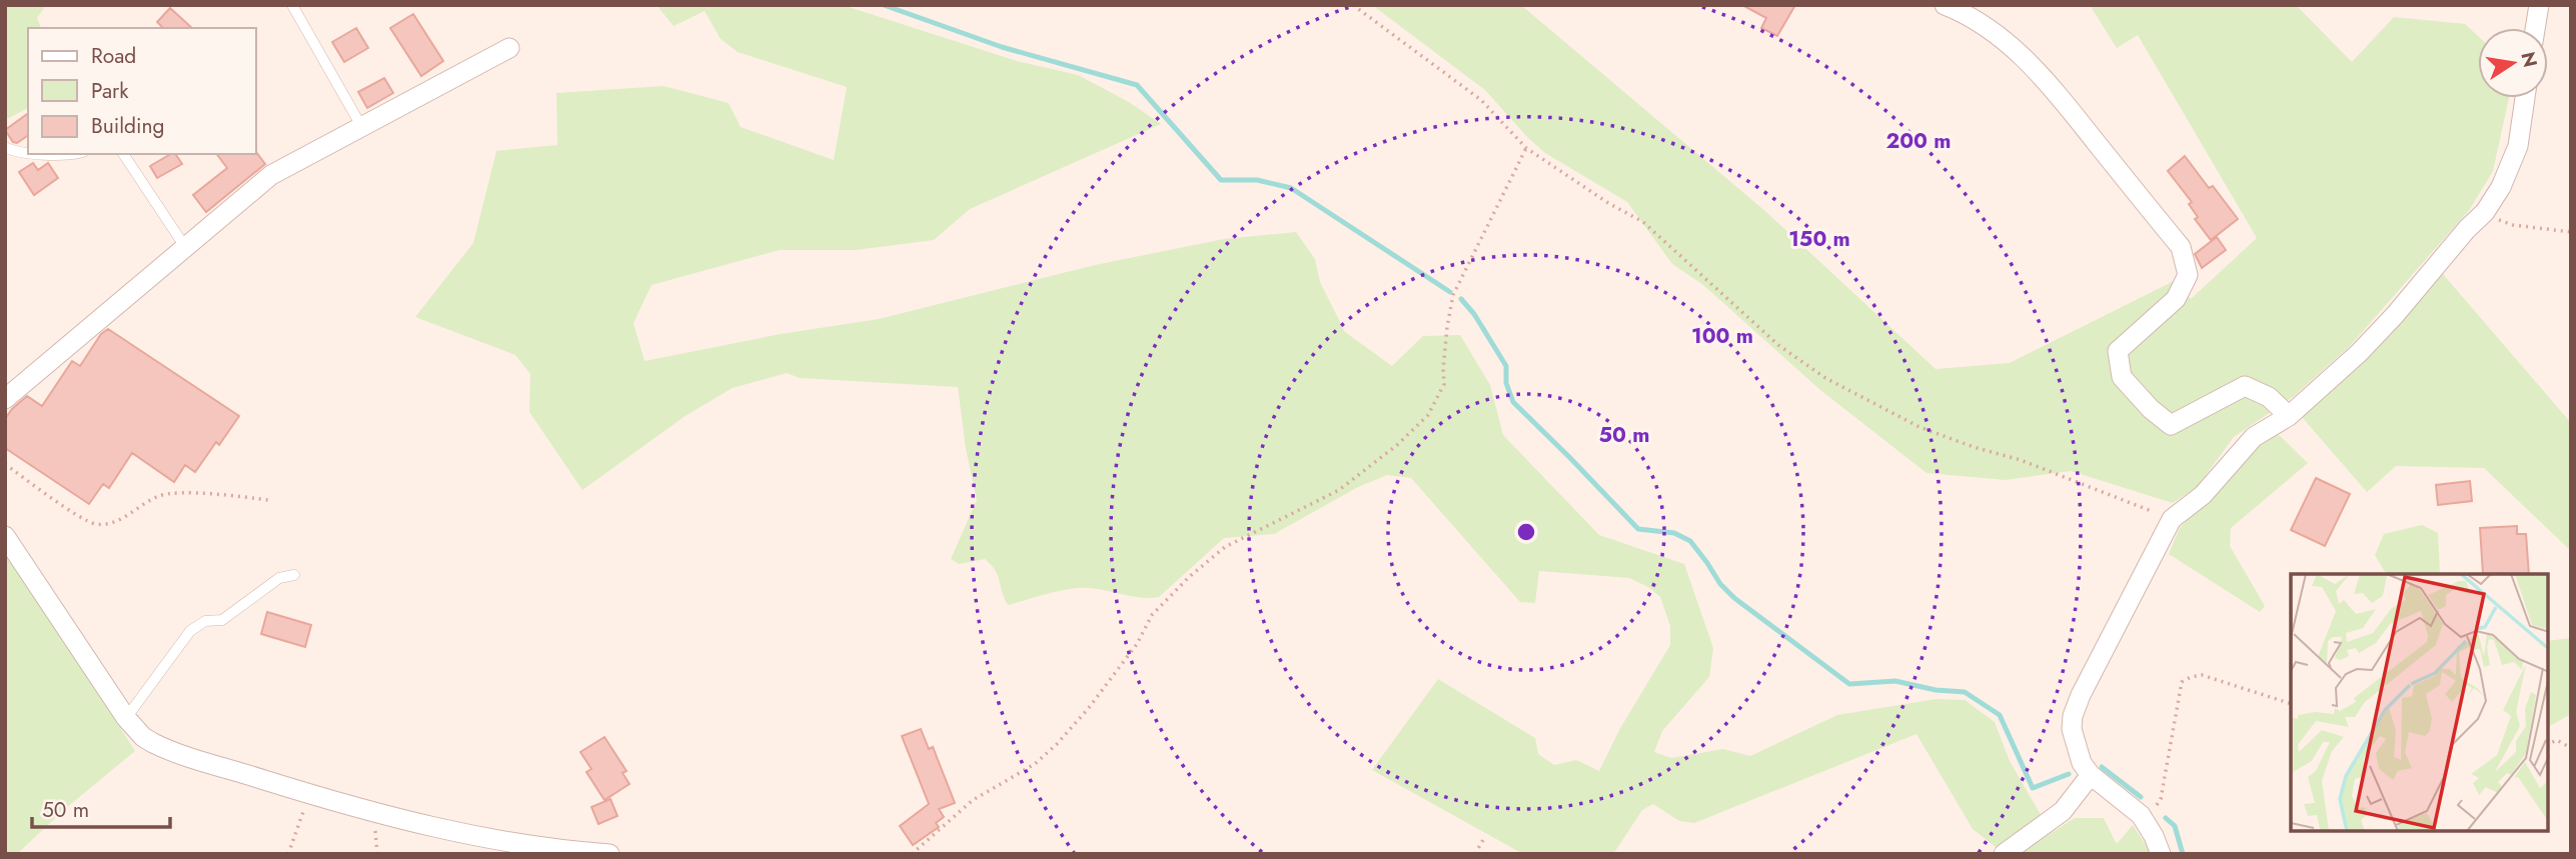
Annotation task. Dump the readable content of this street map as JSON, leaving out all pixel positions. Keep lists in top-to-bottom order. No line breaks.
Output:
{"legend":["Road","Park","Building"],"scale_bar":"50 m","north":"right","rings":["200 m","150 m","100 m","50 m"]}
